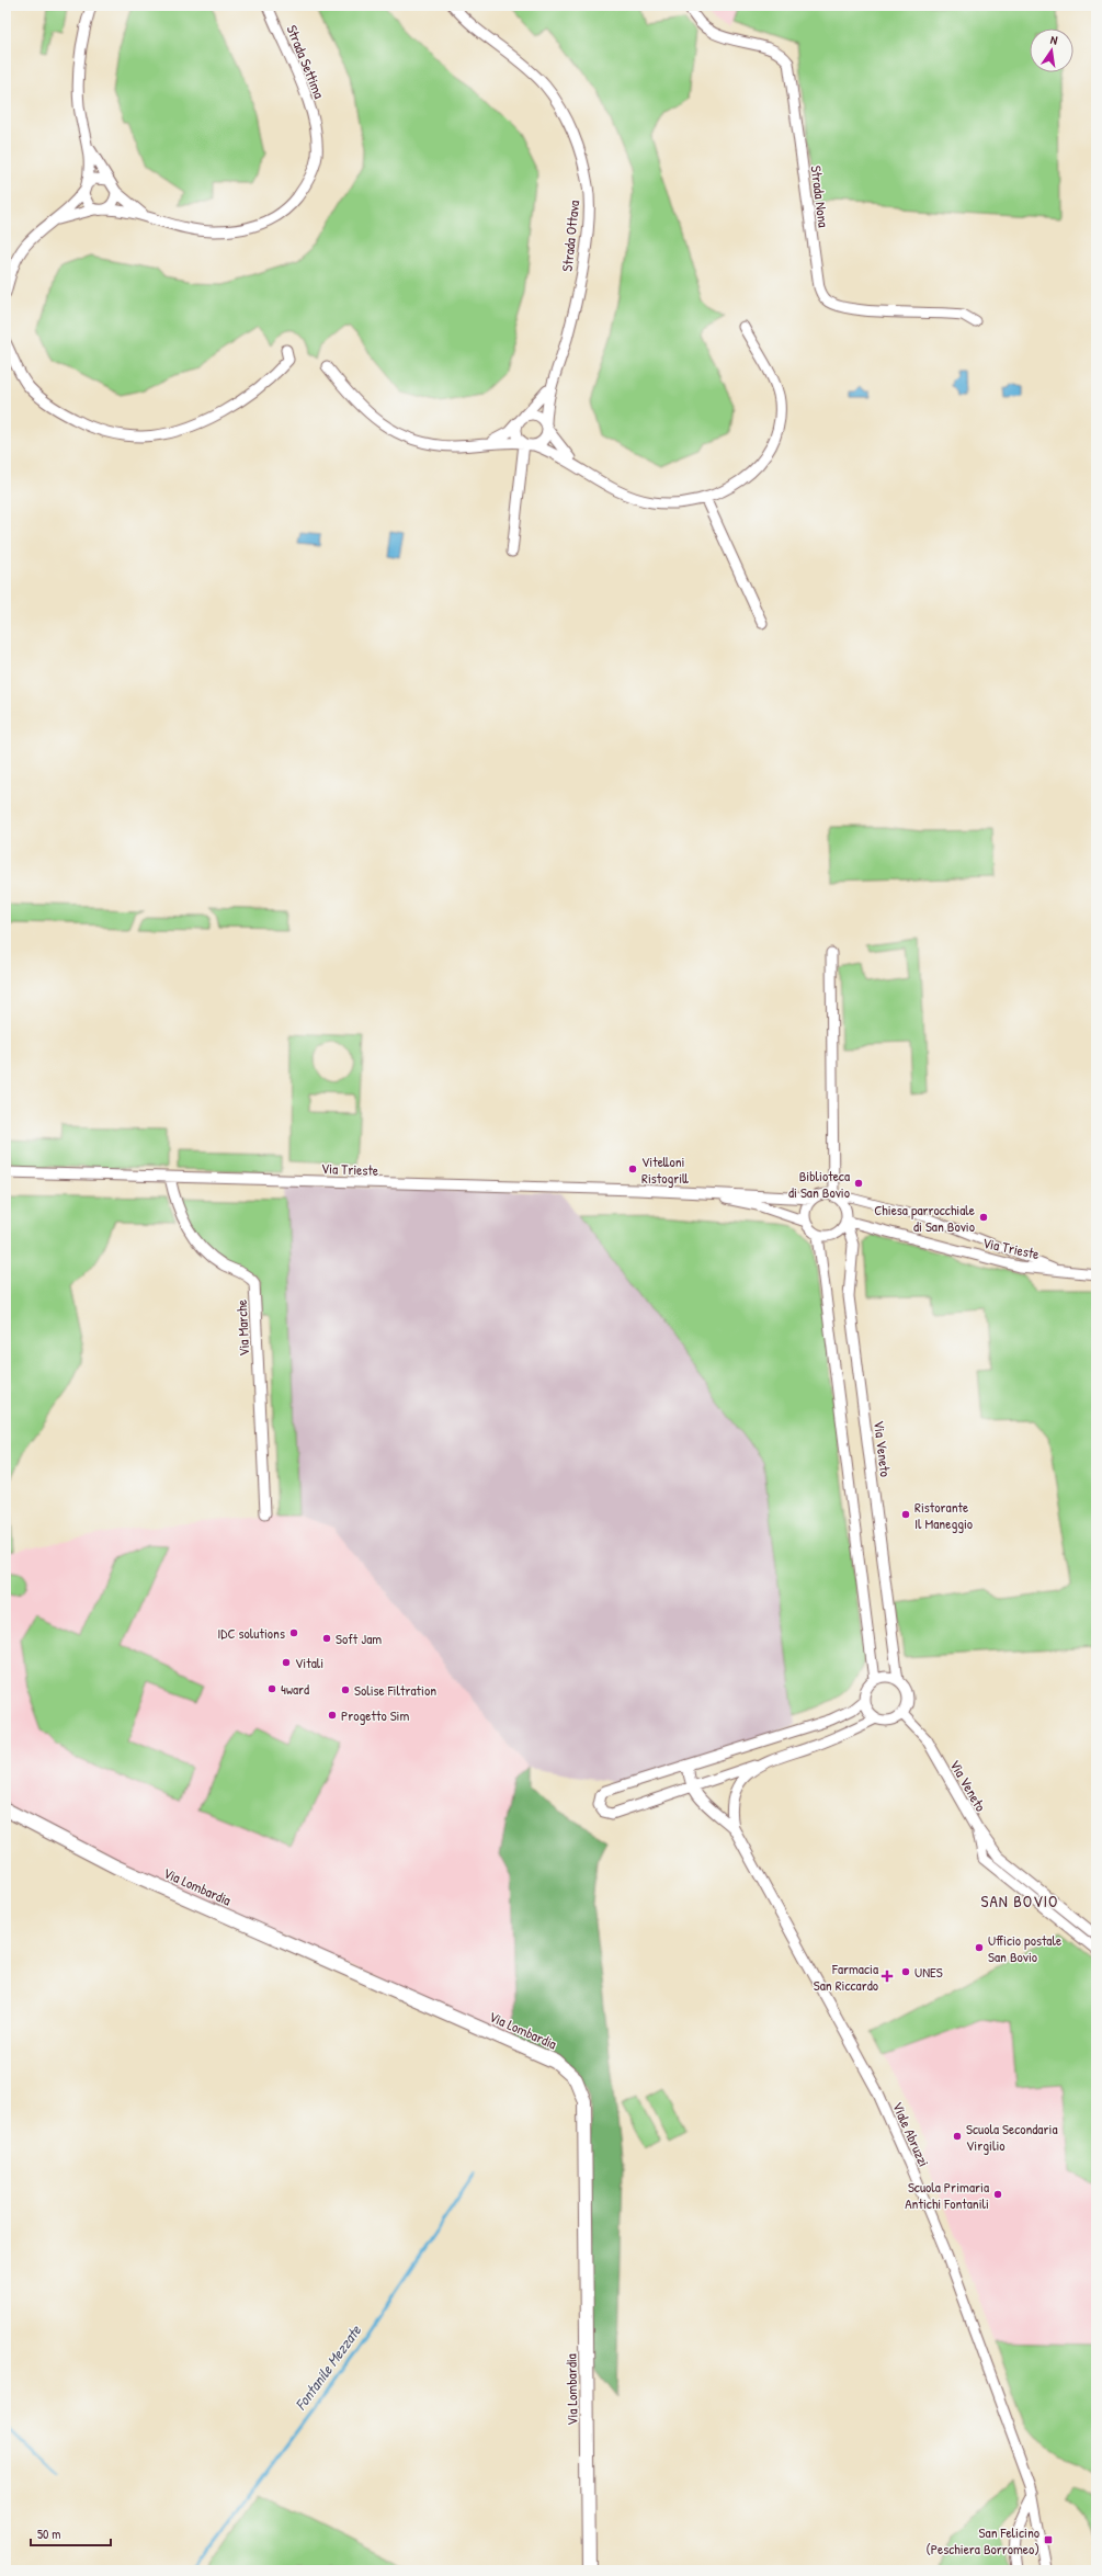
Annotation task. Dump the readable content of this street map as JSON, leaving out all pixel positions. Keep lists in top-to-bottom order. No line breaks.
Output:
{"streets":{"street":["Strada Settima","Strada Nona","Strada Ottava","Via Trieste","Via Marche","Via Veneto","Via Lombardia","Viale Abruzzi"]},"crossings":[["Via Trieste","Via Marche"],["Via Trieste","Via Veneto"]],"districts":["SAN BOVIO"],"water":["Fontanile Mezzate"],"places":{"other":["Vitelloni Ristogrill","Biblioteca di San Bovio","Chiesa parrocchiale di San Bovio","Ristorante Il Maneggio","IDC solutions","Soft Jam","Vitali","4ward","Solise Filtration","Progetto Sim","Ufficio postale San Bovio","UNES","Scuola Secondaria Virgilio","Scuola Primaria Antichi Fontanili"],"health":["Farmacia San Riccardo"],"transit":["San Felicino (Peschiera Borromeo)"]},"scale_bar":"50 m","north":"top"}
